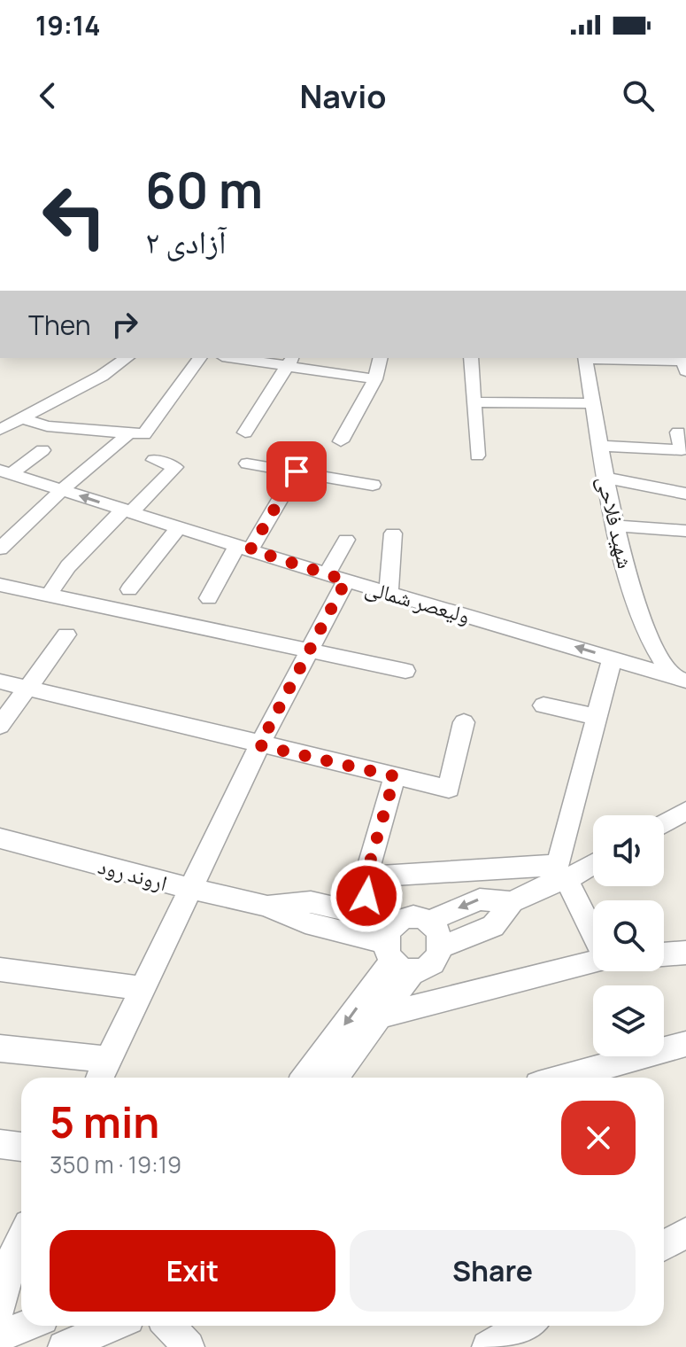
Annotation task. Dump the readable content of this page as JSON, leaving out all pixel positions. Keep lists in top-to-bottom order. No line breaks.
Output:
{"streets":{"street":["شهید فلاحی","ولیعصر شمالی","اروند رود"]},"crossings":[["شهید فلاحی","ولیعصر شمالی"]],"page":{"status":"19:14","header":"Navio","turn":["60 m","آزادی ۲"],"then":"Then","heading":["5 min","350 m · 19:19"],"buttons":["Exit","Share"]}}
